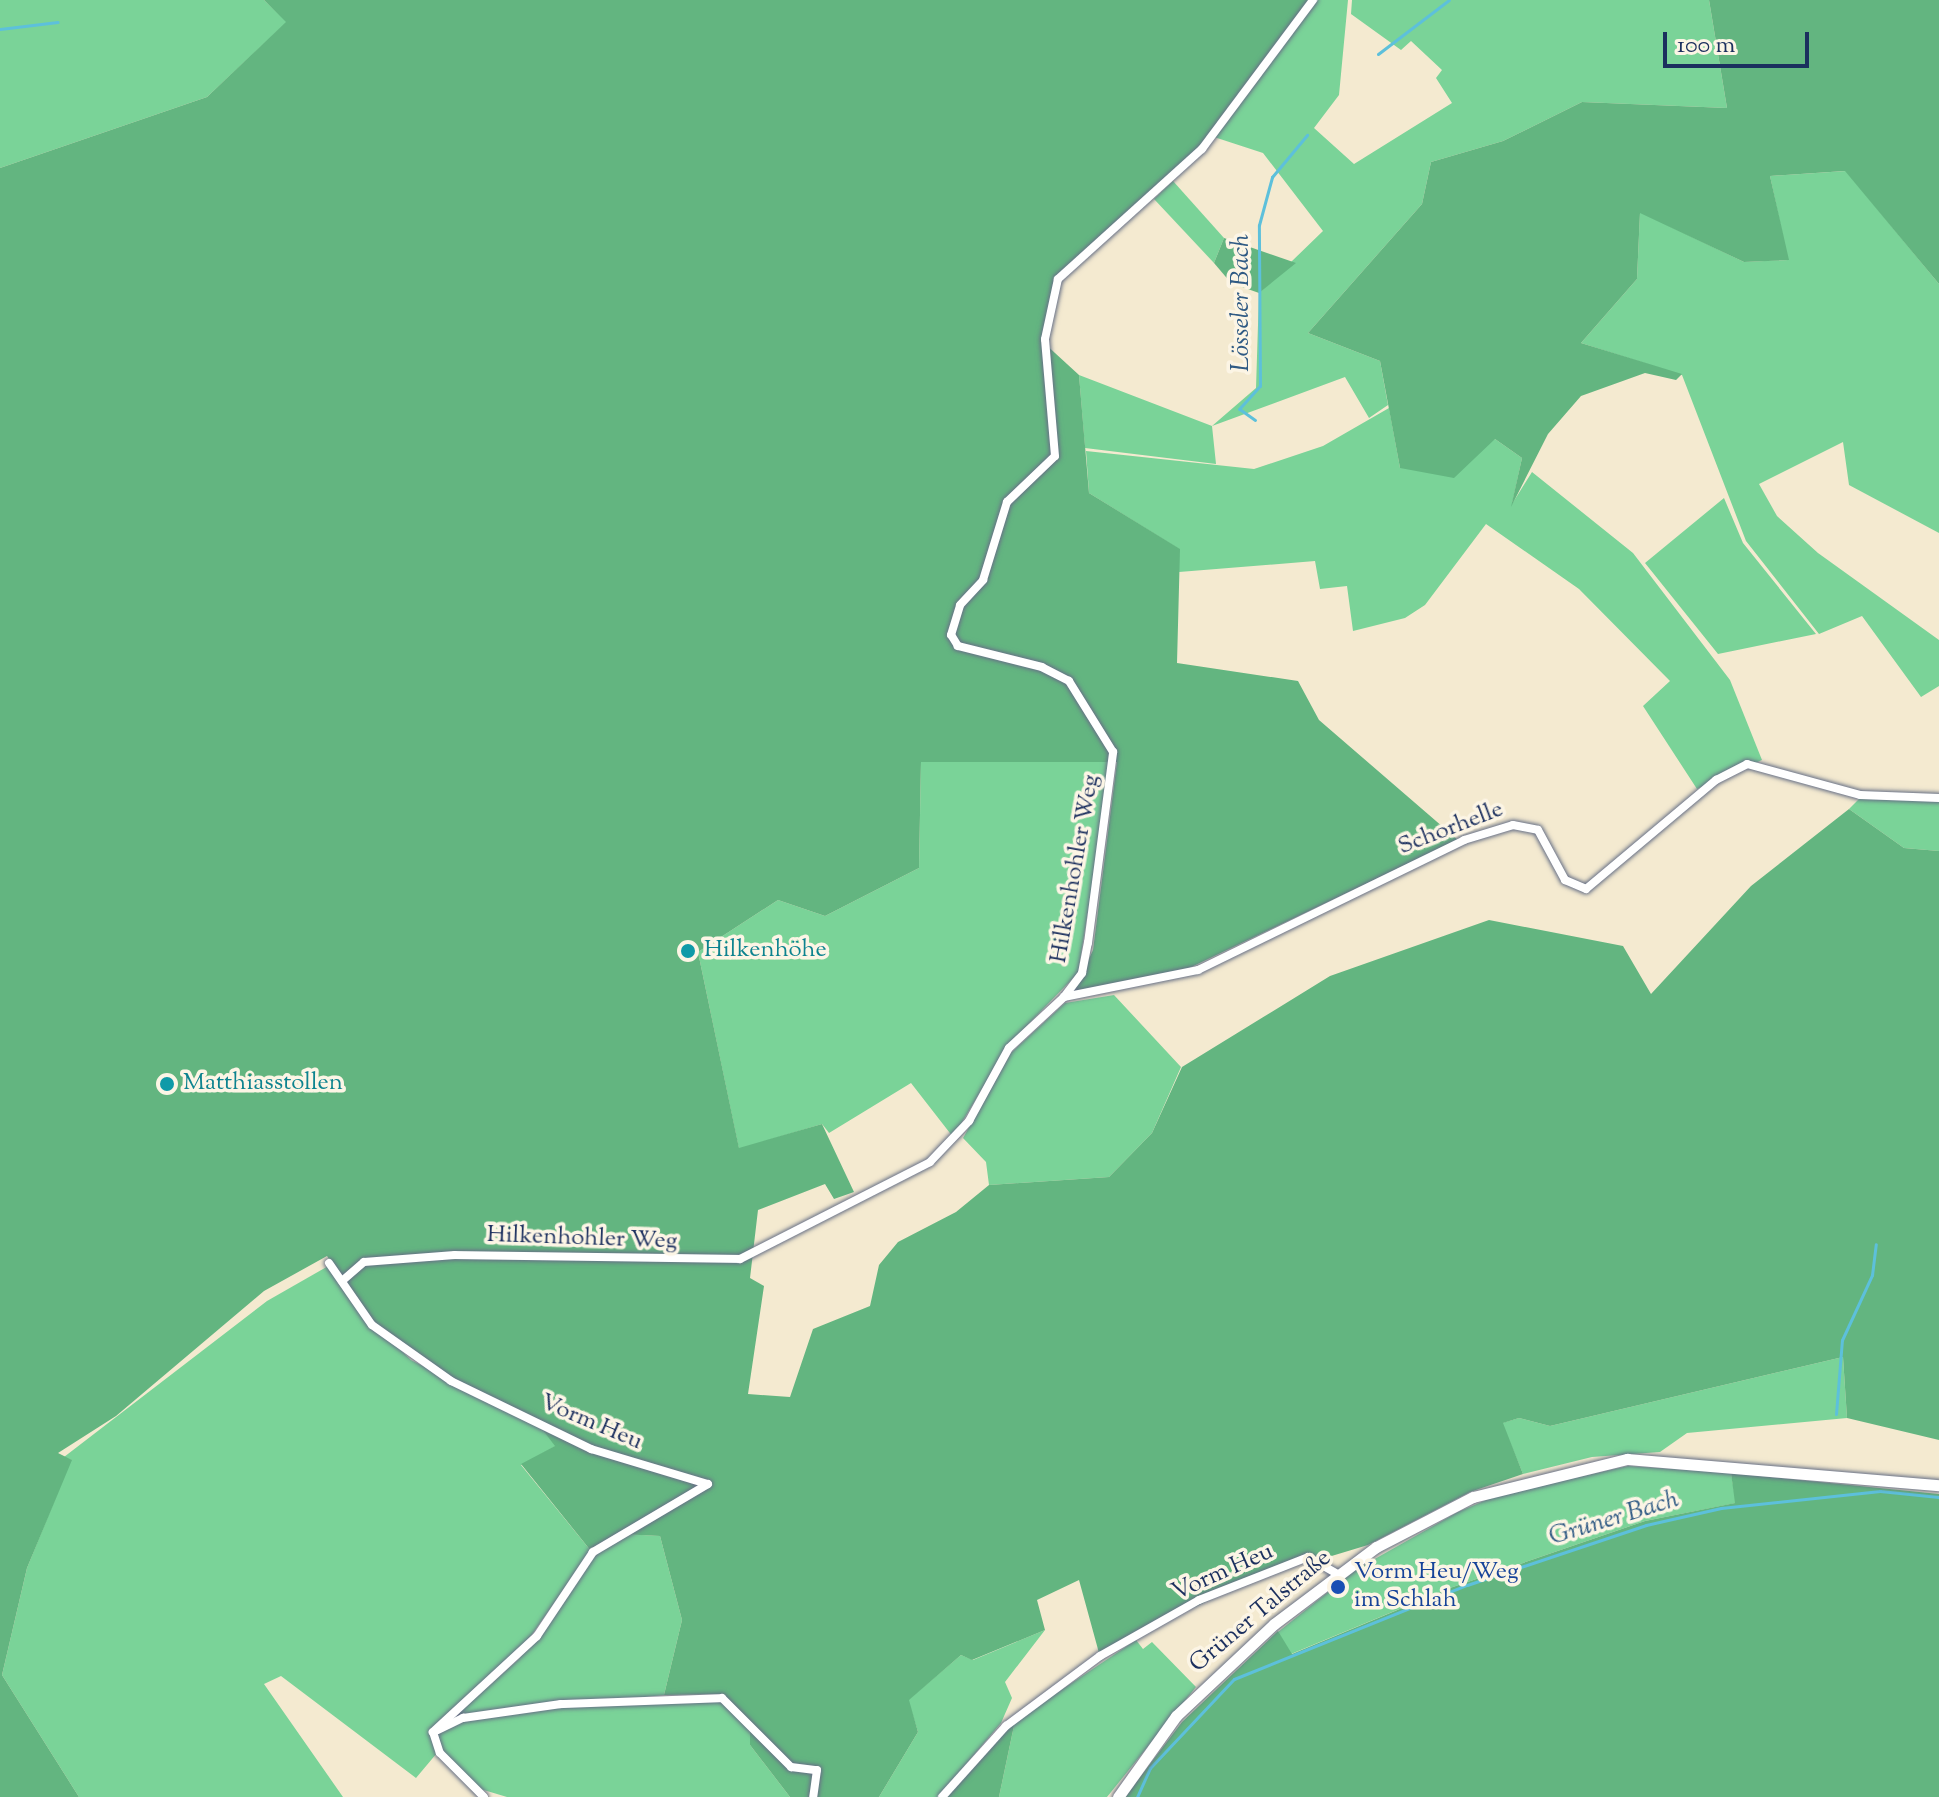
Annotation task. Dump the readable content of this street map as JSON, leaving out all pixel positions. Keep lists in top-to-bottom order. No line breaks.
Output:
{"streets":{"main road":["Grüner Talstraße"],"street":["Schorhelle","Hilkenhohler Weg","Vorm Heu"]},"crossings":[["Schorhelle","Hilkenhohler Weg"],["Hilkenhohler Weg","Vorm Heu"],["Vorm Heu","Grüner Talstraße"]],"water":["Lösseler Bach","Grüner Bach"],"places":["Hilkenhöhe","Matthiasstollen","Vorm Heu/Weg im Schlah"],"scale_bar":"100 m"}
